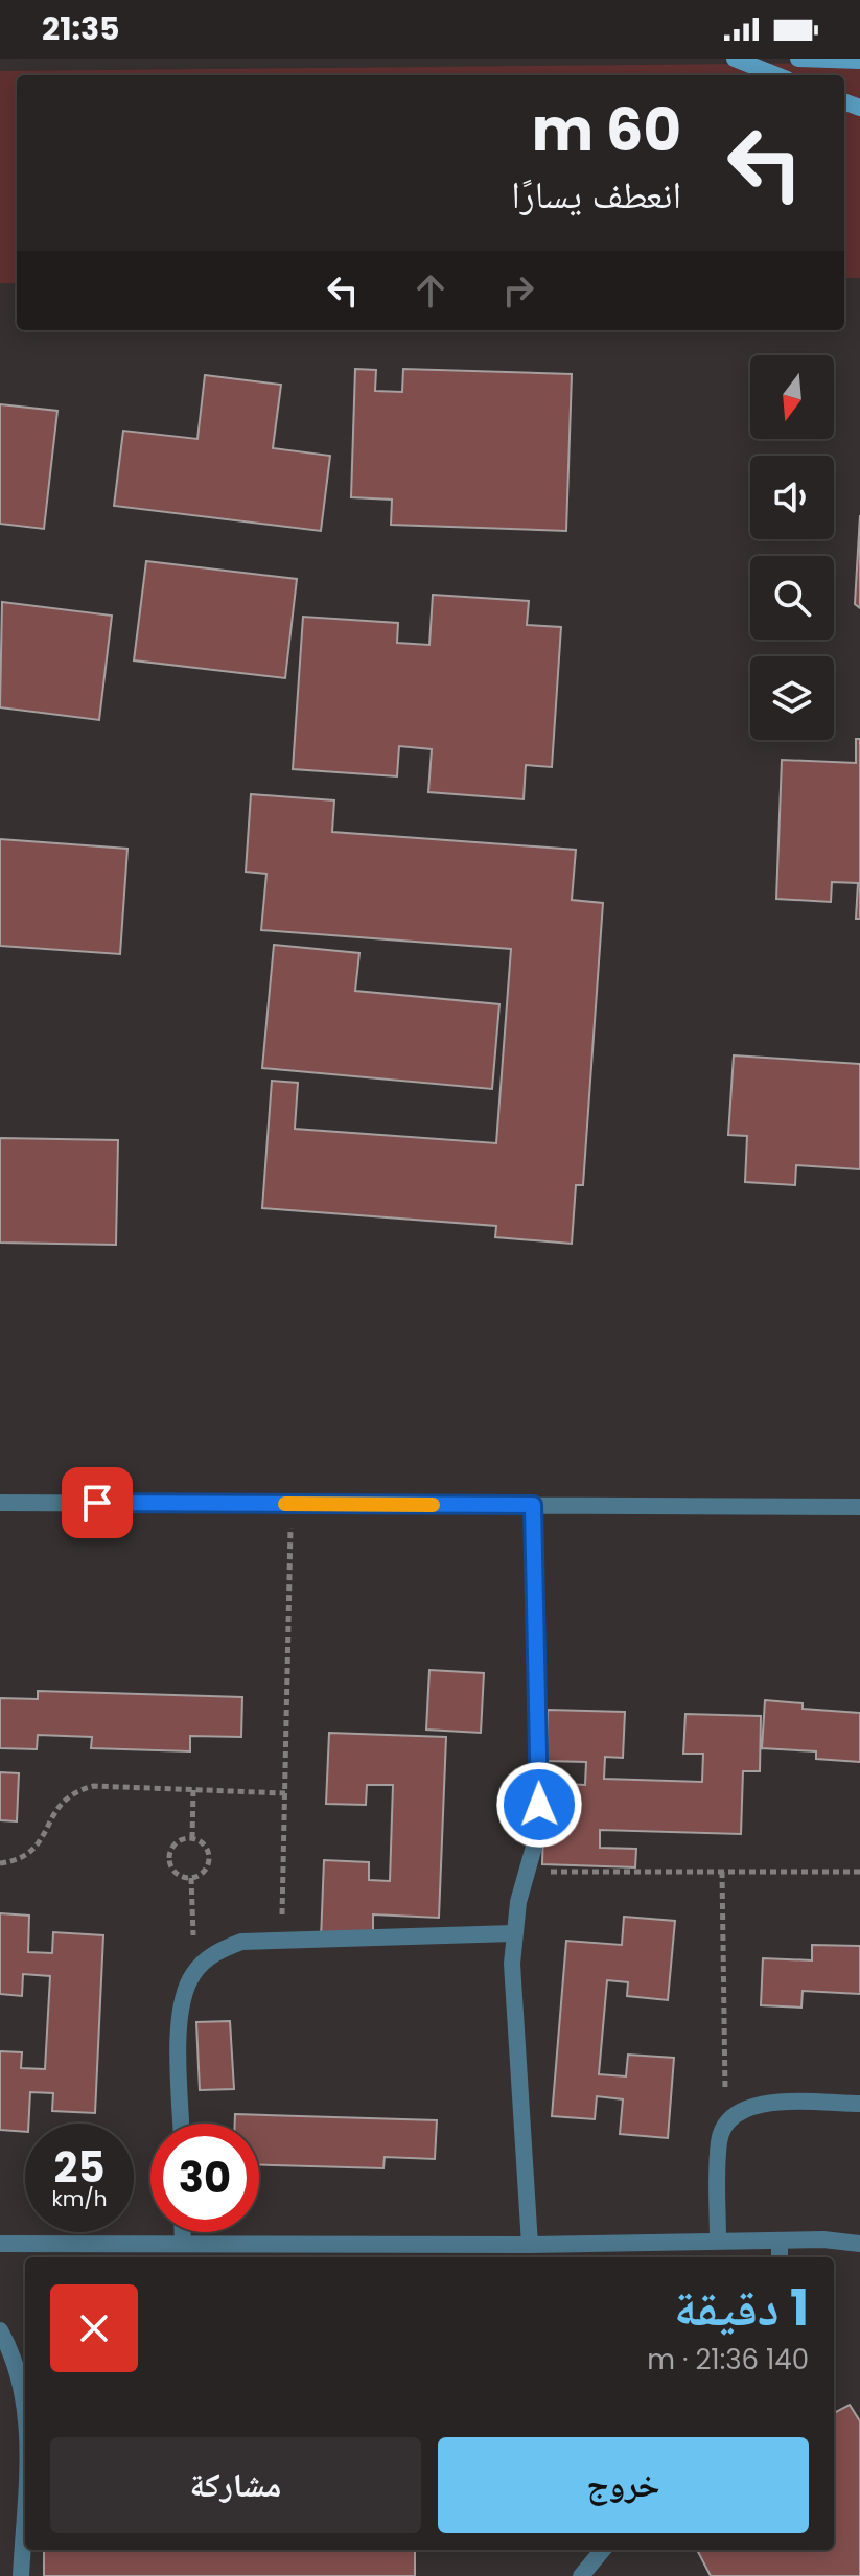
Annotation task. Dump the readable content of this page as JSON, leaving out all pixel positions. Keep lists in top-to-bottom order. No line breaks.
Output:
{"north":"bottom","page":{"status":"21:35","turn":["60 m","انعطف يسارًا"],"speed":"25 km/h","limit":"30","heading":["1 دقيقة","140 m · 21:36"],"buttons":["خروج","مشاركة"]}}
